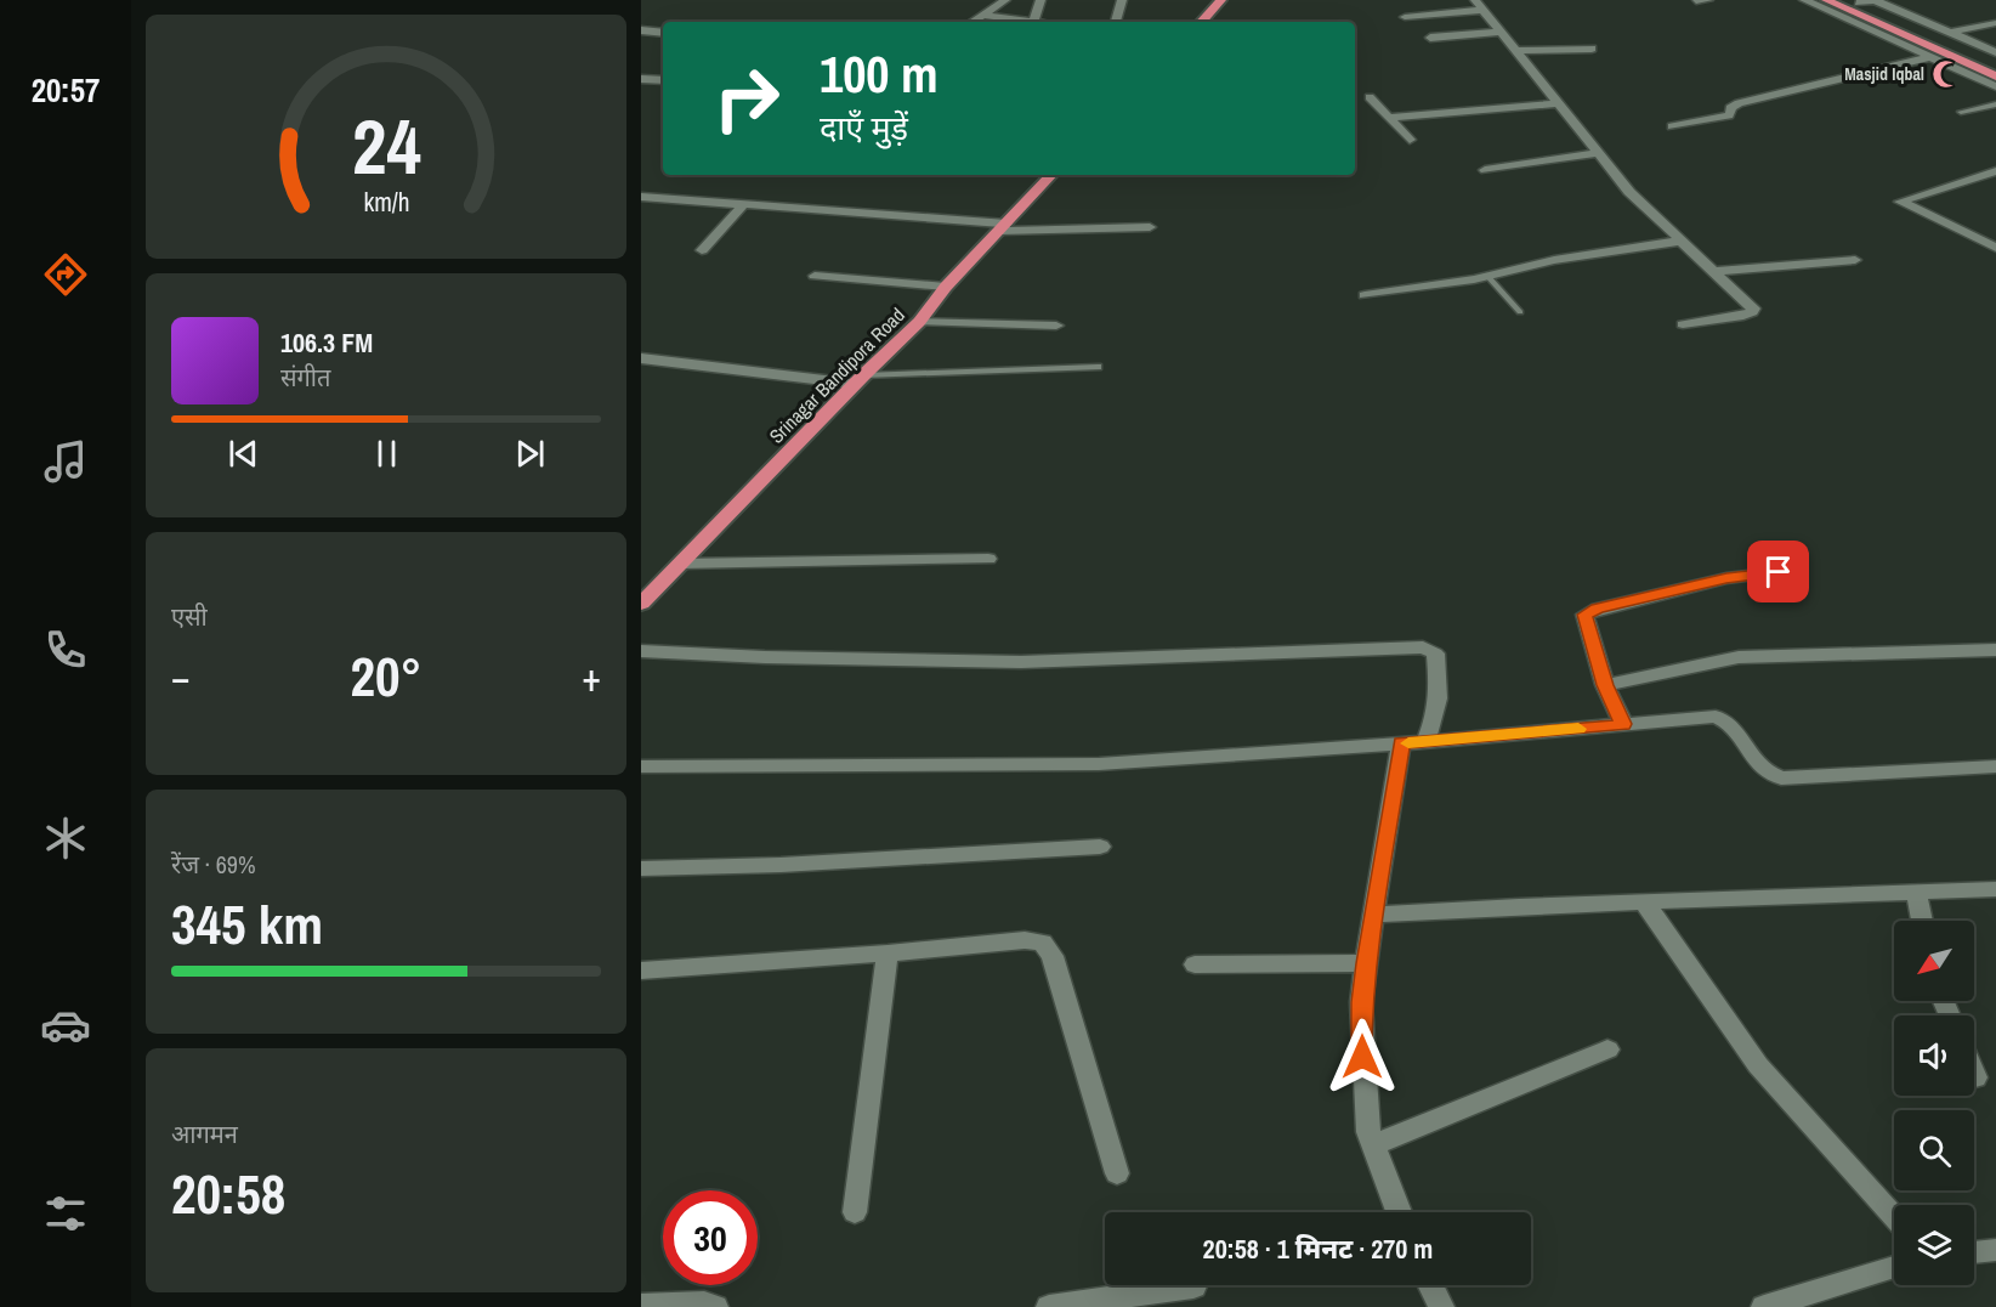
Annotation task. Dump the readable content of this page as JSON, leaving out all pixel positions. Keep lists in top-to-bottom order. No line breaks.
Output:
{"streets":{"highway":["Srinagar Bandipora Road"]},"places":{"mosque":["Masjid Iqbal"]},"north":"bottom left","page":{"tabs":"20:57","turn":["100 m","दाएँ मुड़ें"],"song":["106.3 FM","संगीत"],"tile":["एसी",["रेंज · 69%","345 km"],["आगमन","20:58"]],"heat":["−","20°","+"],"limit":"30","trip":"20:58 · 1 मिनट · 270 m","gauge":["24","km/h"]}}
